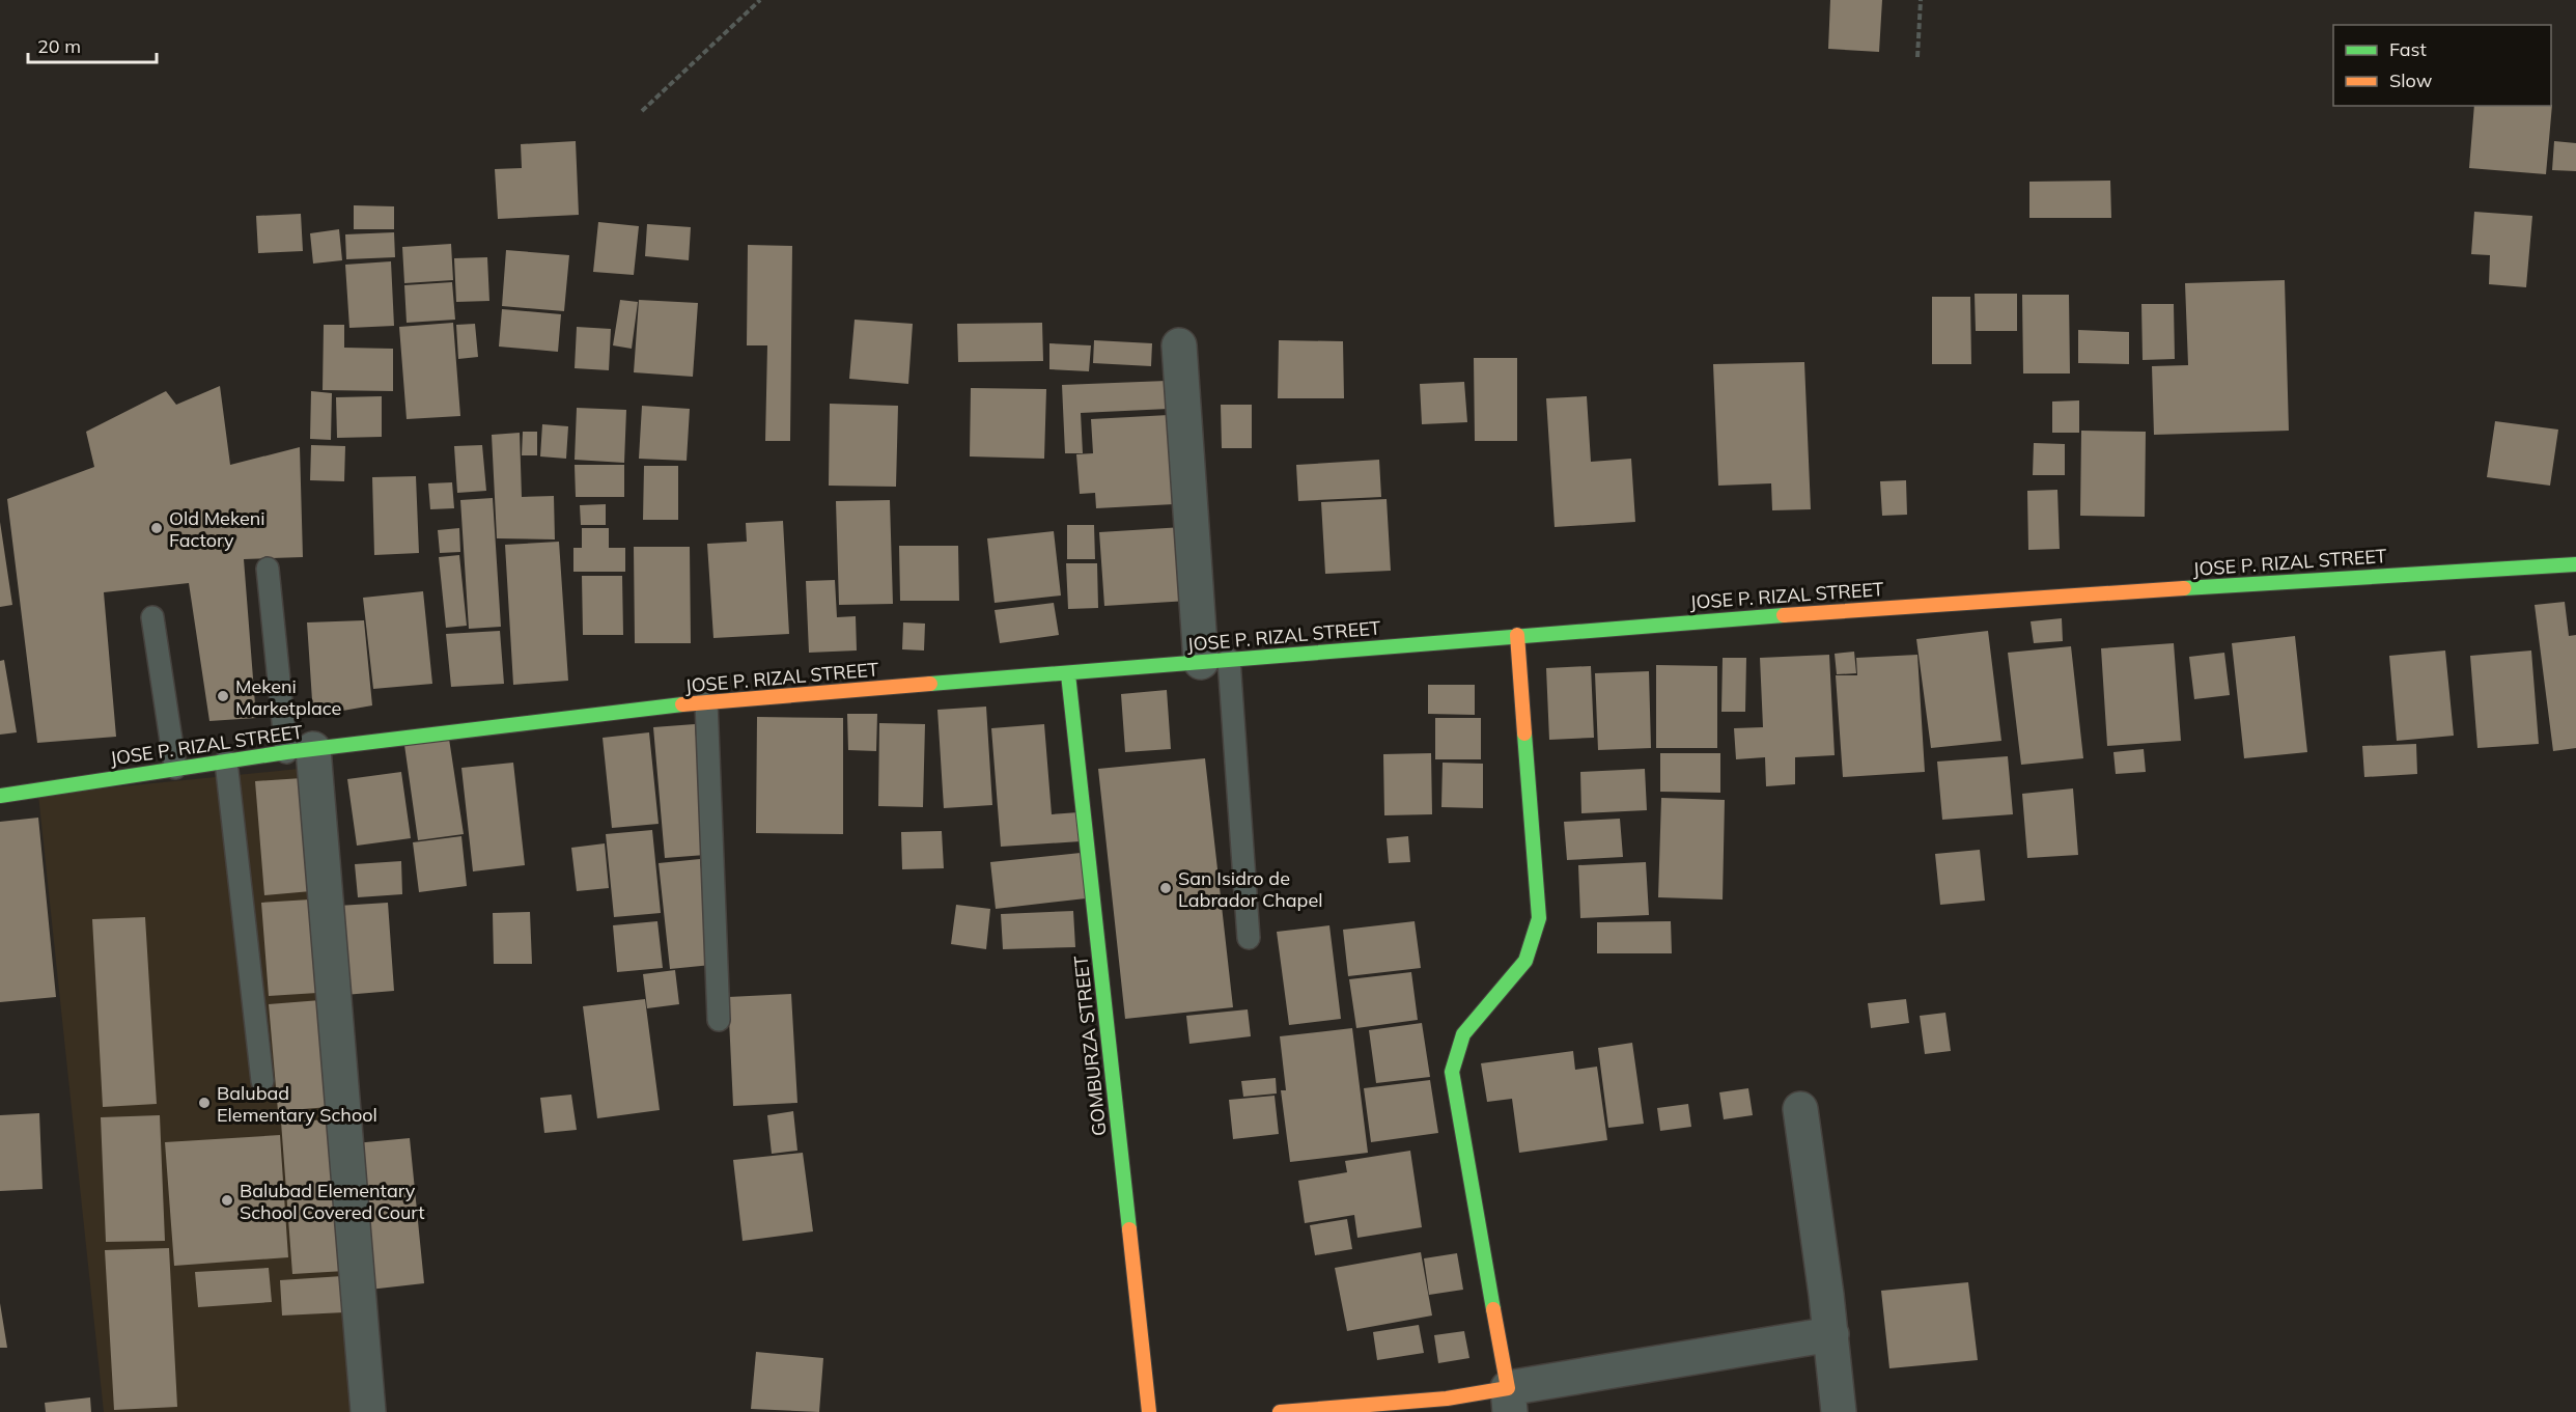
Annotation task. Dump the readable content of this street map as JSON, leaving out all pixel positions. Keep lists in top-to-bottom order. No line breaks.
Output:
{"streets":{"street":["JOSE P. RIZAL STREET","GOMBURZA STREET"]},"crossings":[["JOSE P. RIZAL STREET","GOMBURZA STREET"]],"places":["Old Mekeni Factory","Mekeni Marketplace","San Isidro de Labrador Chapel","Balubad Elementary School","Balubad Elementary School Covered Court"],"legend":["Fast","Slow"],"scale_bar":"20 m"}
